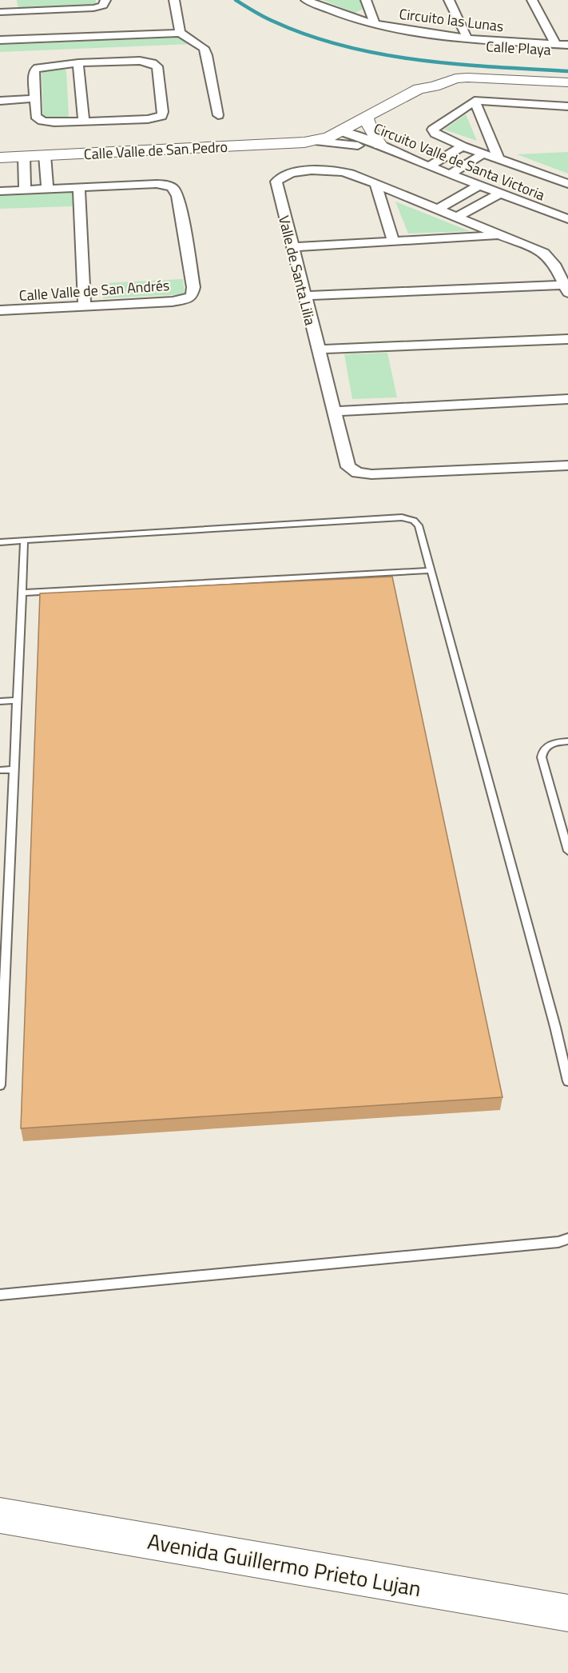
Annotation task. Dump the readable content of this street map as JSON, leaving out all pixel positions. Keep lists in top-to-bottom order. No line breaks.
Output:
{"streets":{"street":["Circuito las Lunas","Calle Valle de San Pedro","Circuito Valle de Santa Victoria","Valle de Santa Lilia","Calle Valle de San Andrés","Avenida Guillermo Prieto Lujan"]},"crossings":[["Calle Valle de San Pedro","Circuito Valle de Santa Victoria"]]}
